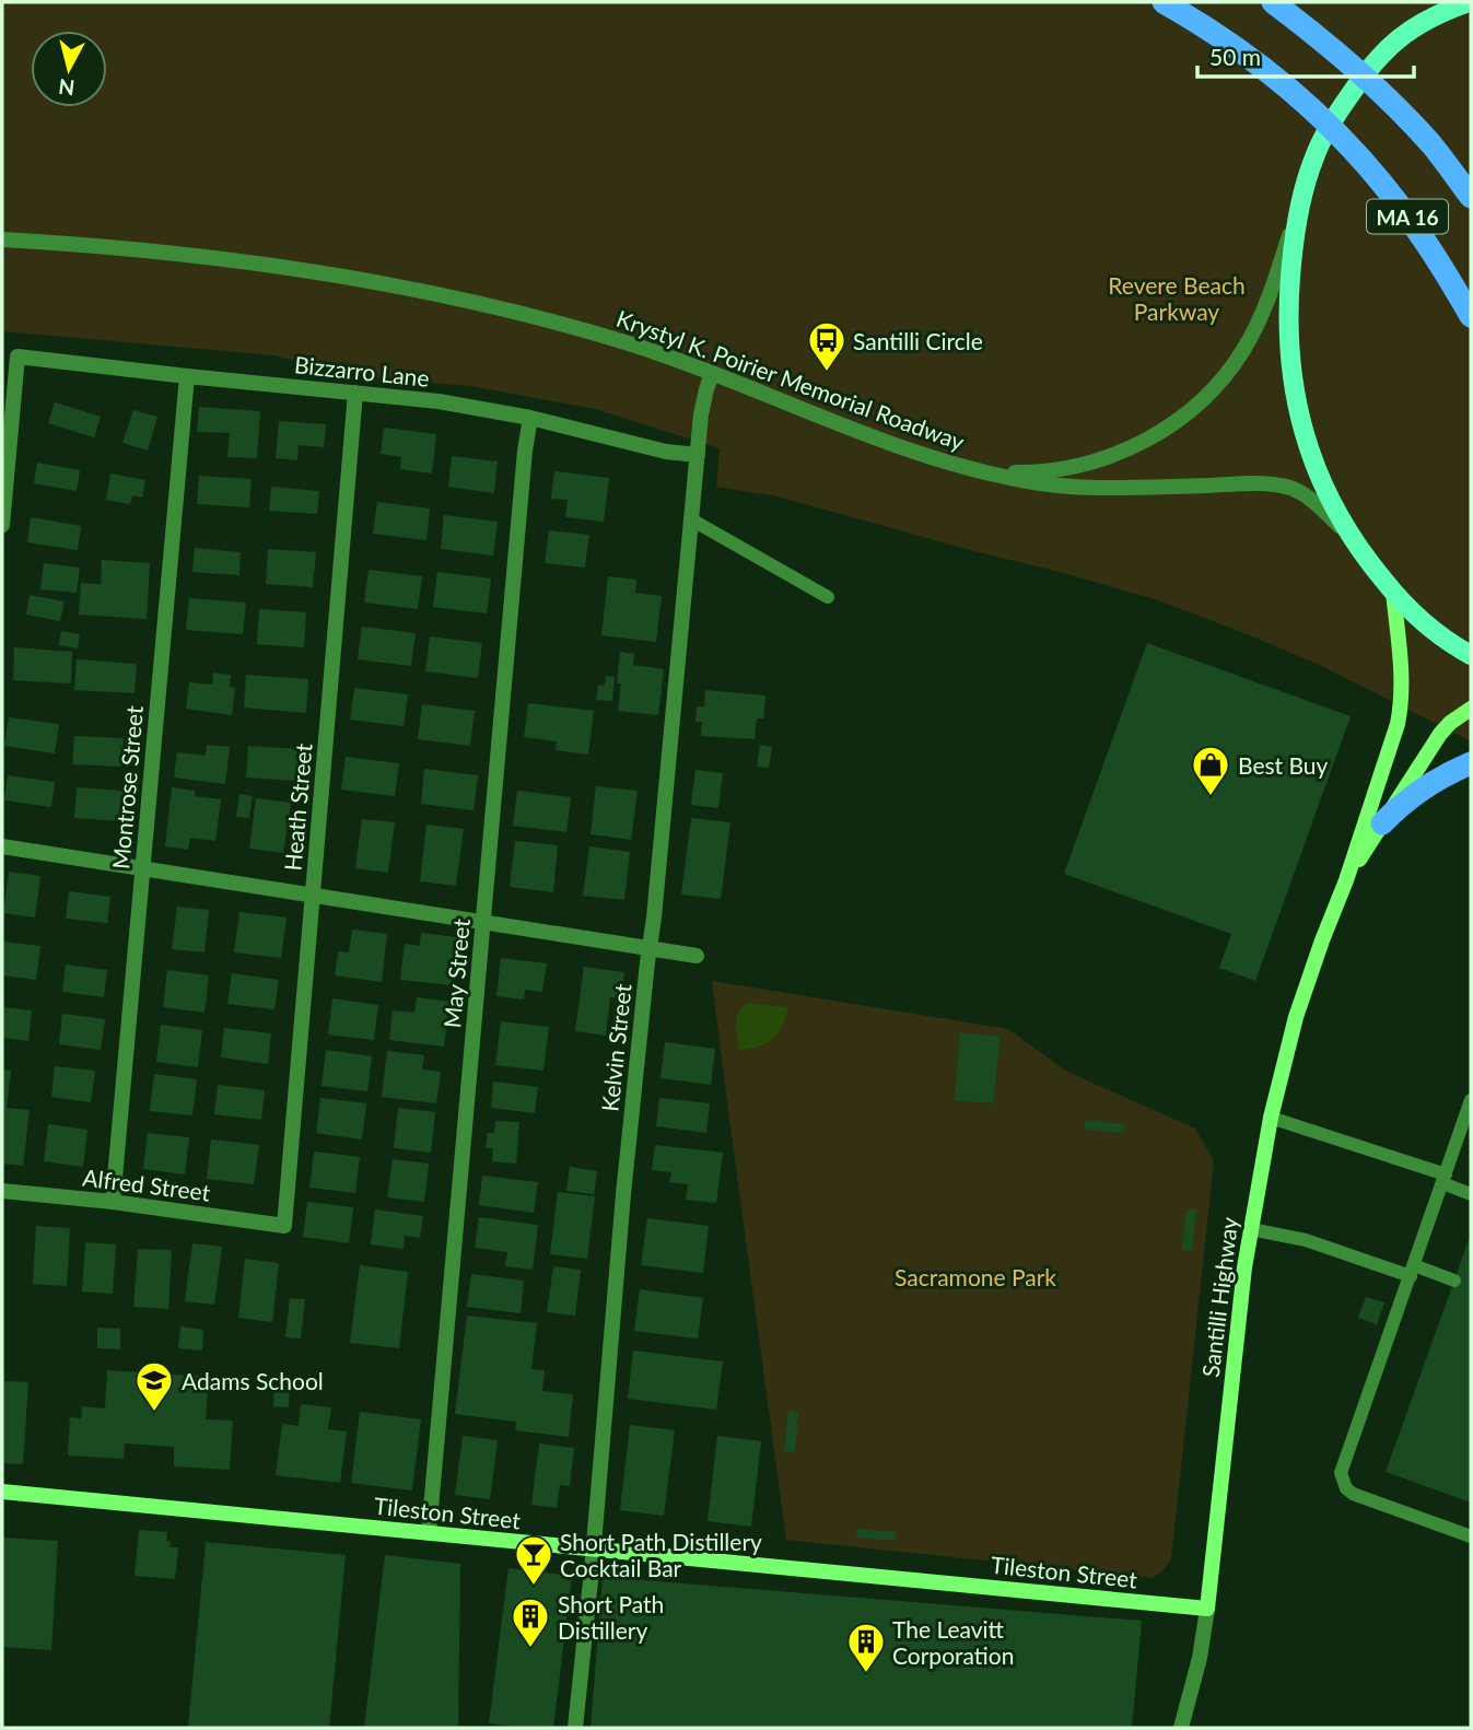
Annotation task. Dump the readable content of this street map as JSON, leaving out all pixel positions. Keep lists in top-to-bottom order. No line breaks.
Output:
{"streets":{"highway":["MA 16"],"main road":["Santilli Highway","Tileston Street"],"street":["Bizzarro Lane","Krystyl K. Poirier Memorial Roadway","Montrose Street","Heath Street","May Street","Kelvin Street","Alfred Street"]},"crossings":[["Bizzarro Lane","Montrose Street"],["Bizzarro Lane","Heath Street"],["Bizzarro Lane","May Street"],["Bizzarro Lane","Kelvin Street"],["Krystyl K. Poirier Memorial Roadway","Kelvin Street"],["Montrose Street","Alfred Street"],["Heath Street","Alfred Street"],["May Street","Tileston Street"],["Kelvin Street","Tileston Street"],["Santilli Highway","Tileston Street"]],"parks":["Revere Beach Parkway","Sacramone Park"],"places":{"bus stop":["Santilli Circle"],"shop":["Best Buy"],"school or university":["Adams School"],"bar":["Short Path Distillery Cocktail Bar"],"building":["Short Path Distillery","The Leavitt Corporation"]},"scale_bar":"50 m","north":"bottom"}
